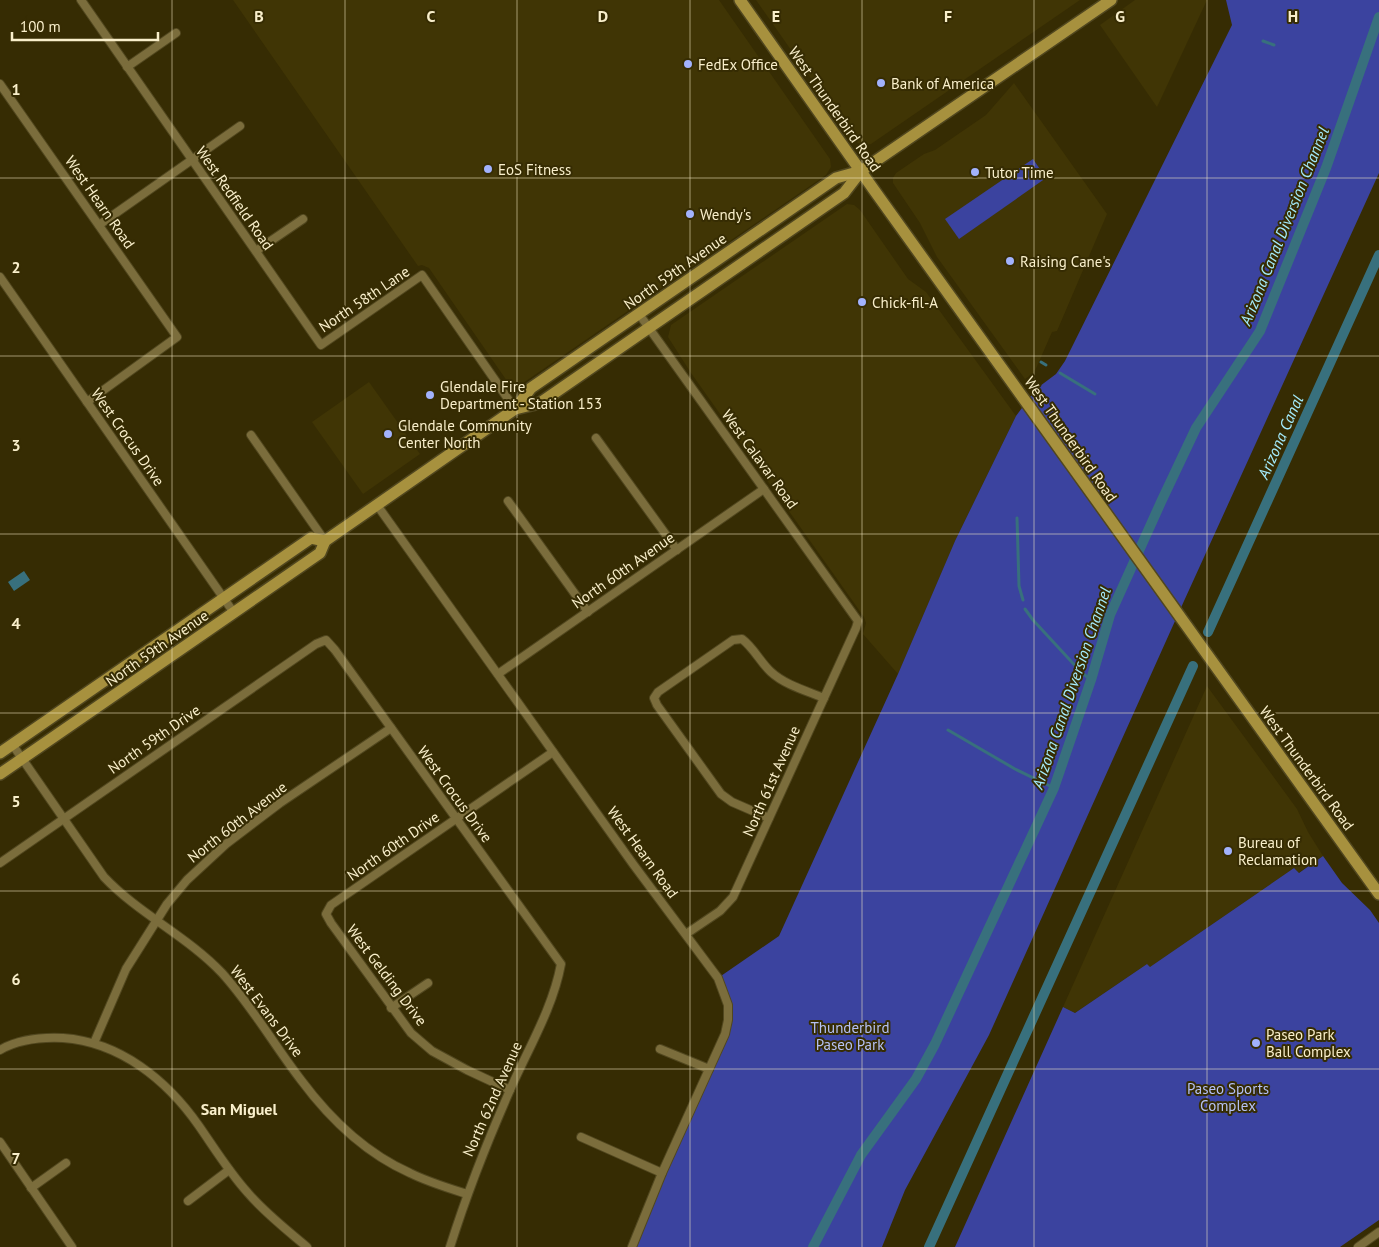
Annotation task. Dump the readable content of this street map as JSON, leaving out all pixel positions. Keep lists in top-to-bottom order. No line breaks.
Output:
{"streets":{"main road":["West Thunderbird Road","North 59th Avenue"],"street":["West Redfield Road","West Hearn Road","North 58th Lane","West Crocus Drive","West Calavar Road","North 60th Avenue","North 59th Drive","North 61st Avenue","North 60th Drive","West Gelding Drive","West Evans Drive","North 62nd Avenue"]},"crossings":[["West Thunderbird Road","North 59th Avenue"],["West Redfield Road","North 58th Lane"],["West Hearn Road","North 59th Avenue"],["West Hearn Road","West Crocus Drive"],["West Hearn Road","North 60th Avenue"],["West Hearn Road","North 61st Avenue"],["West Hearn Road","North 60th Drive"],["North 59th Avenue","North 58th Lane"],["North 59th Avenue","West Crocus Drive"],["North 59th Avenue","West Calavar Road"],["North 59th Avenue","West Evans Drive"],["West Crocus Drive","North 60th Avenue"],["West Crocus Drive","North 59th Drive"],["West Crocus Drive","North 60th Drive"],["West Crocus Drive","North 62nd Avenue"],["West Calavar Road","North 60th Avenue"],["West Calavar Road","North 61st Avenue"],["North 60th Avenue","West Evans Drive"],["North 59th Drive","West Evans Drive"],["North 60th Drive","West Gelding Drive"],["West Gelding Drive","North 62nd Avenue"],["West Evans Drive","North 62nd Avenue"]],"districts":["San Miguel"],"water":["Arizona Canal Diversion Channel","Arizona Canal"],"parks":["Thunderbird Paseo Park","Paseo Sports Complex"],"places":["FedEx Office","Bank of America","EoS Fitness","Tutor Time","Wendy's","Raising Cane's","Chick-fil-A","Glendale Fire Department - Station 153","Glendale Community Center North","Bureau of Reclamation","Paseo Park Ball Complex"],"scale_bar":"100 m","grid":{"columns":["B","C","D","E","F","G","H"],"rows":["1","2","3","4","5","6","7"]}}
